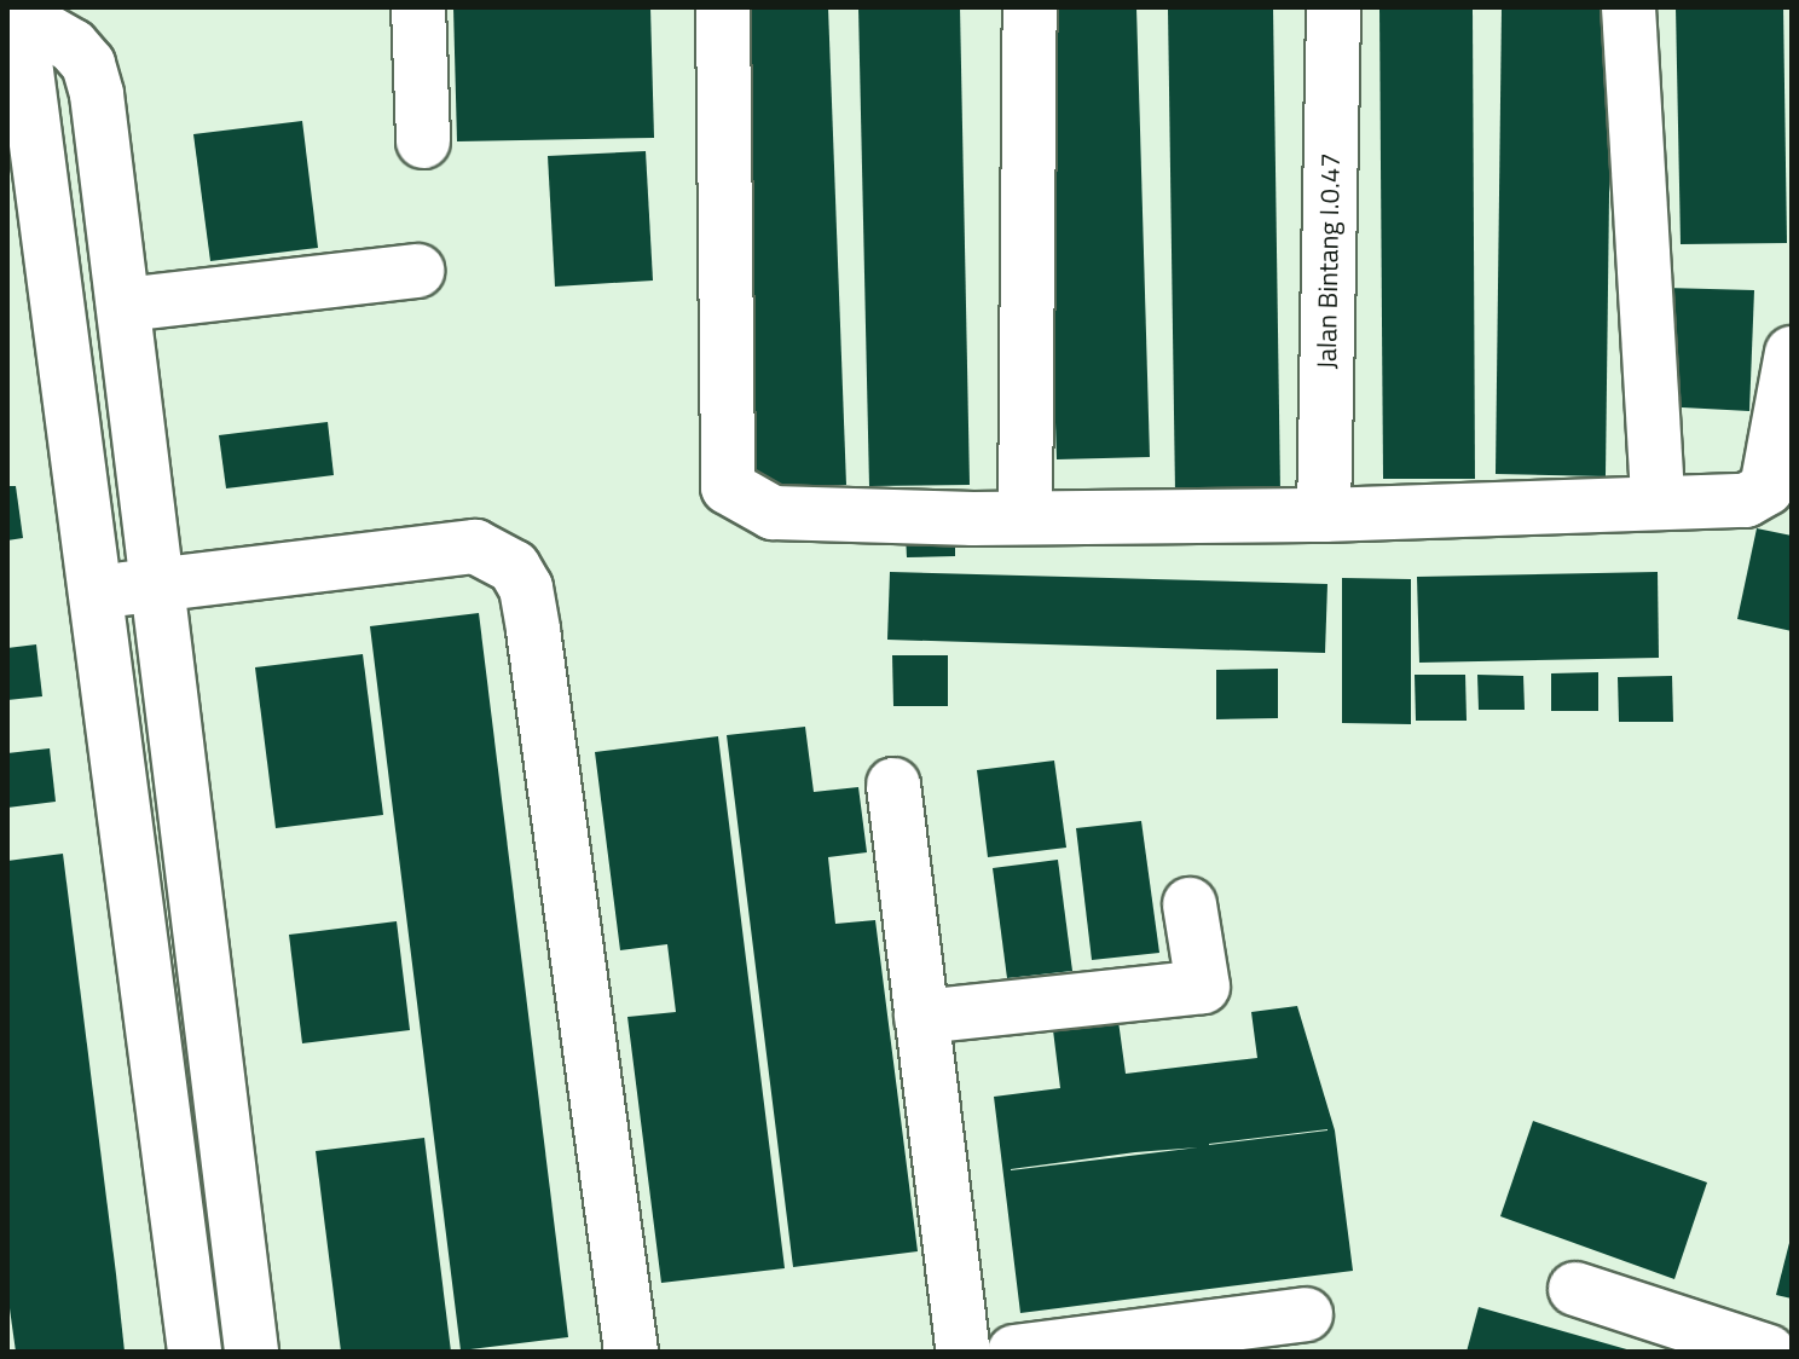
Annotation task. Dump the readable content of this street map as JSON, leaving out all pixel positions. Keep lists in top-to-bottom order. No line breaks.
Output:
{"streets":{"street":["Jalan Bintang I.0.47"]}}
